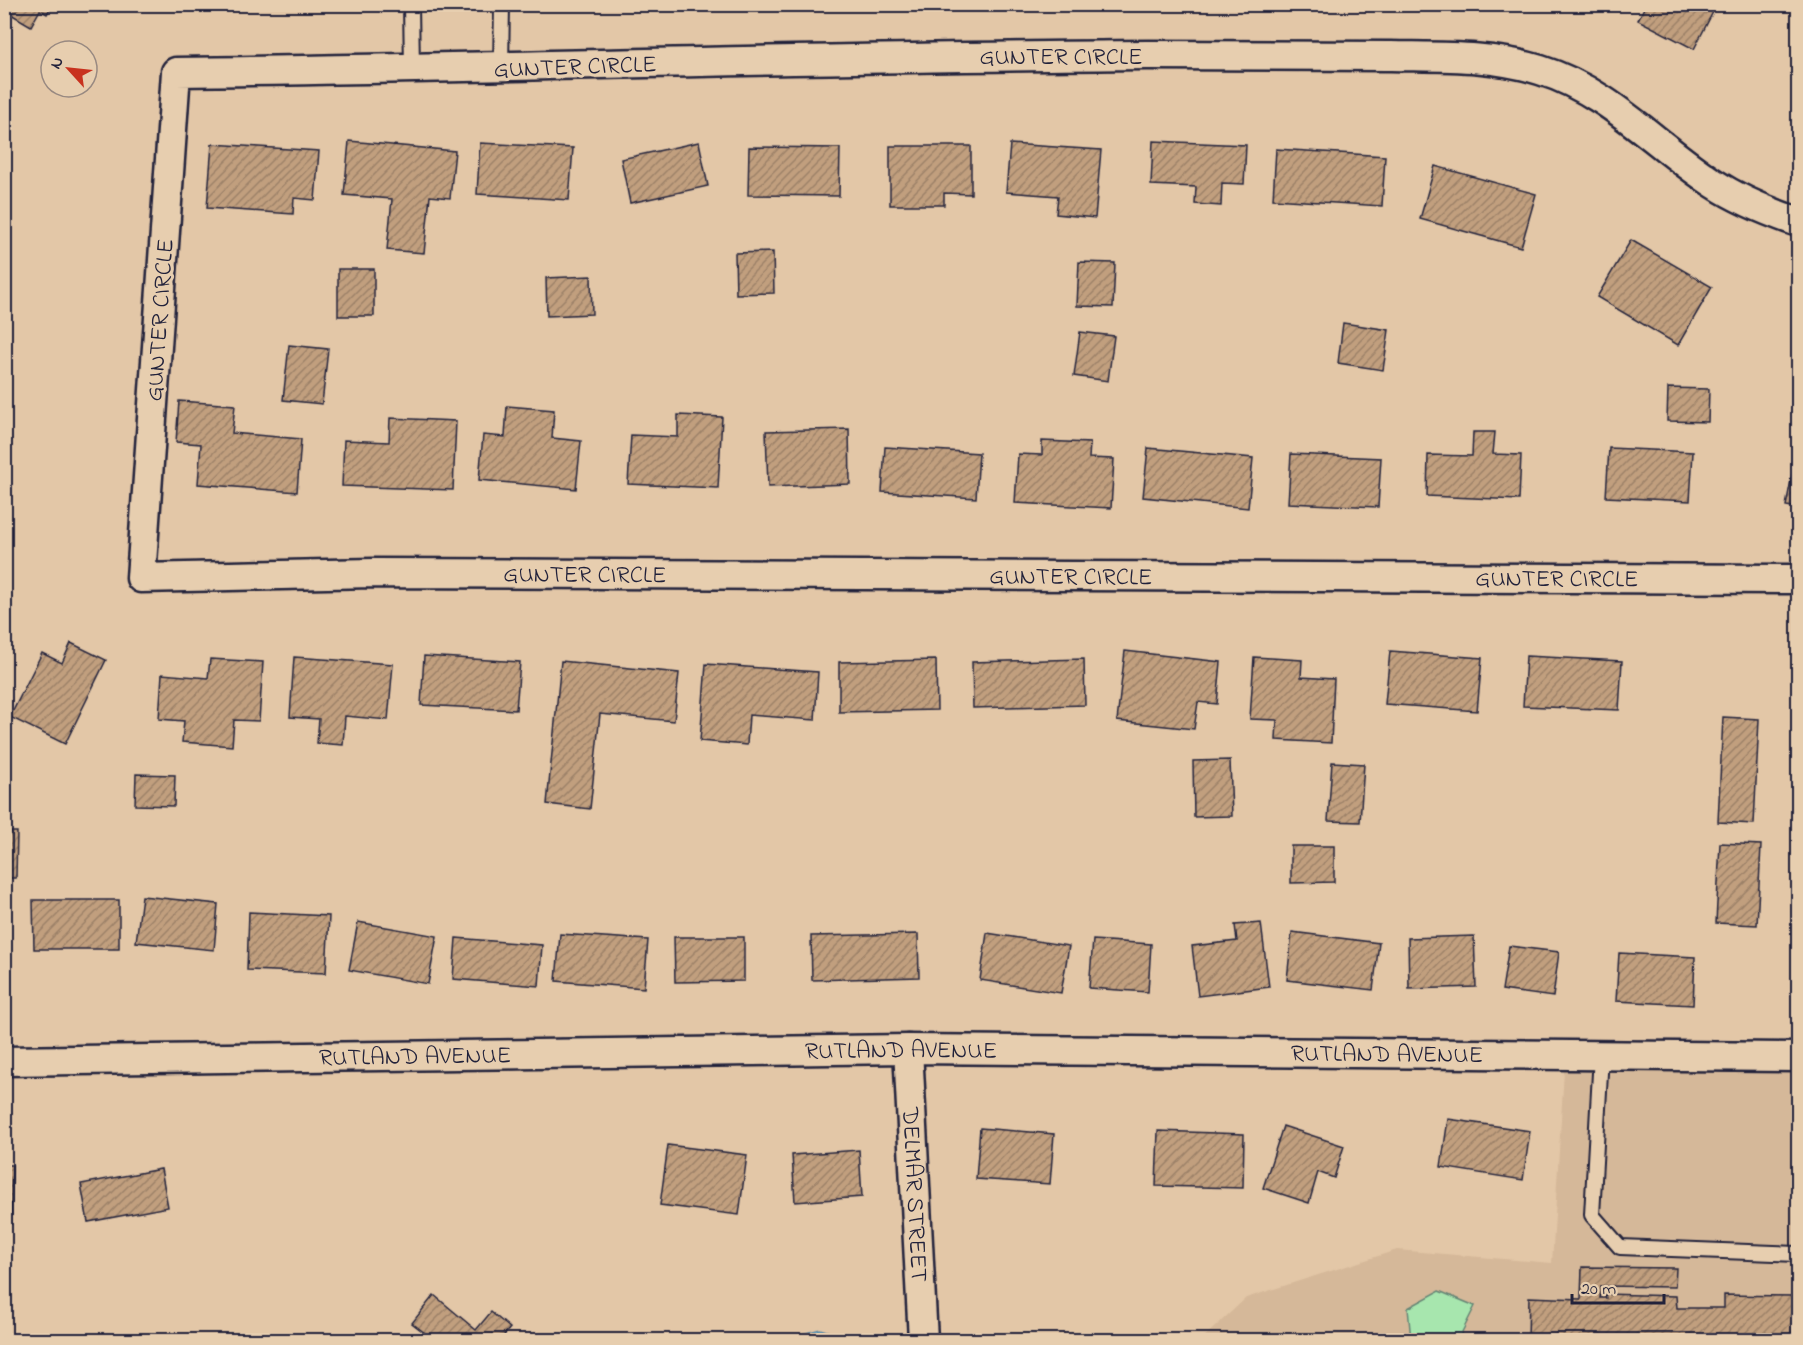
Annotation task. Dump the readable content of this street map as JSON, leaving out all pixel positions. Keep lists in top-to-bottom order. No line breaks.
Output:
{"streets":{"street":["GUNTER CIRCLE","RUTLAND AVENUE","DELMAR STREET"]},"crossings":[["RUTLAND AVENUE","DELMAR STREET"]],"scale_bar":"20 m","north":"top left"}
